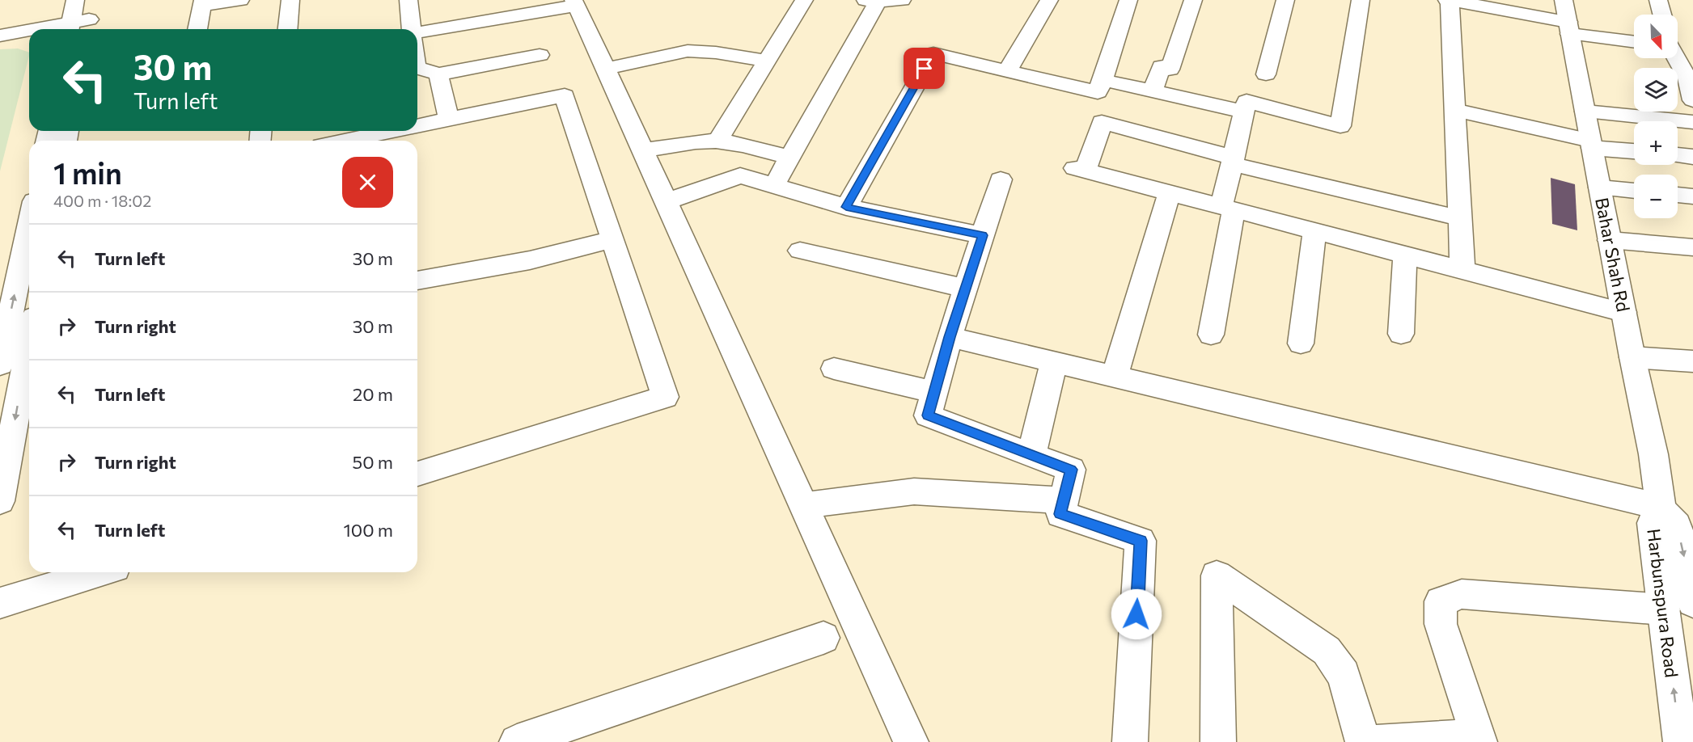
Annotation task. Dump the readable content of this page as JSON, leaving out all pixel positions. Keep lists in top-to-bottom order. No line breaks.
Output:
{"streets":{"street":["Bahar Shah Rd","Harbunspura Road"]},"crossings":[["Bahar Shah Rd","Harbunspura Road"]],"one_way":["Harbunspura Road"],"north":"bottom right","page":{"map_buttons":["+","−"],"turn":["30 m","Turn left"],"heading":["1 min","400 m · 18:02"],"list":[{"name":"Turn left","value":"30 m"},{"name":"Turn right","value":"30 m"},{"name":"Turn left","value":"20 m"},{"name":"Turn right","value":"50 m"},{"name":"Turn left","value":"100 m"}]}}
